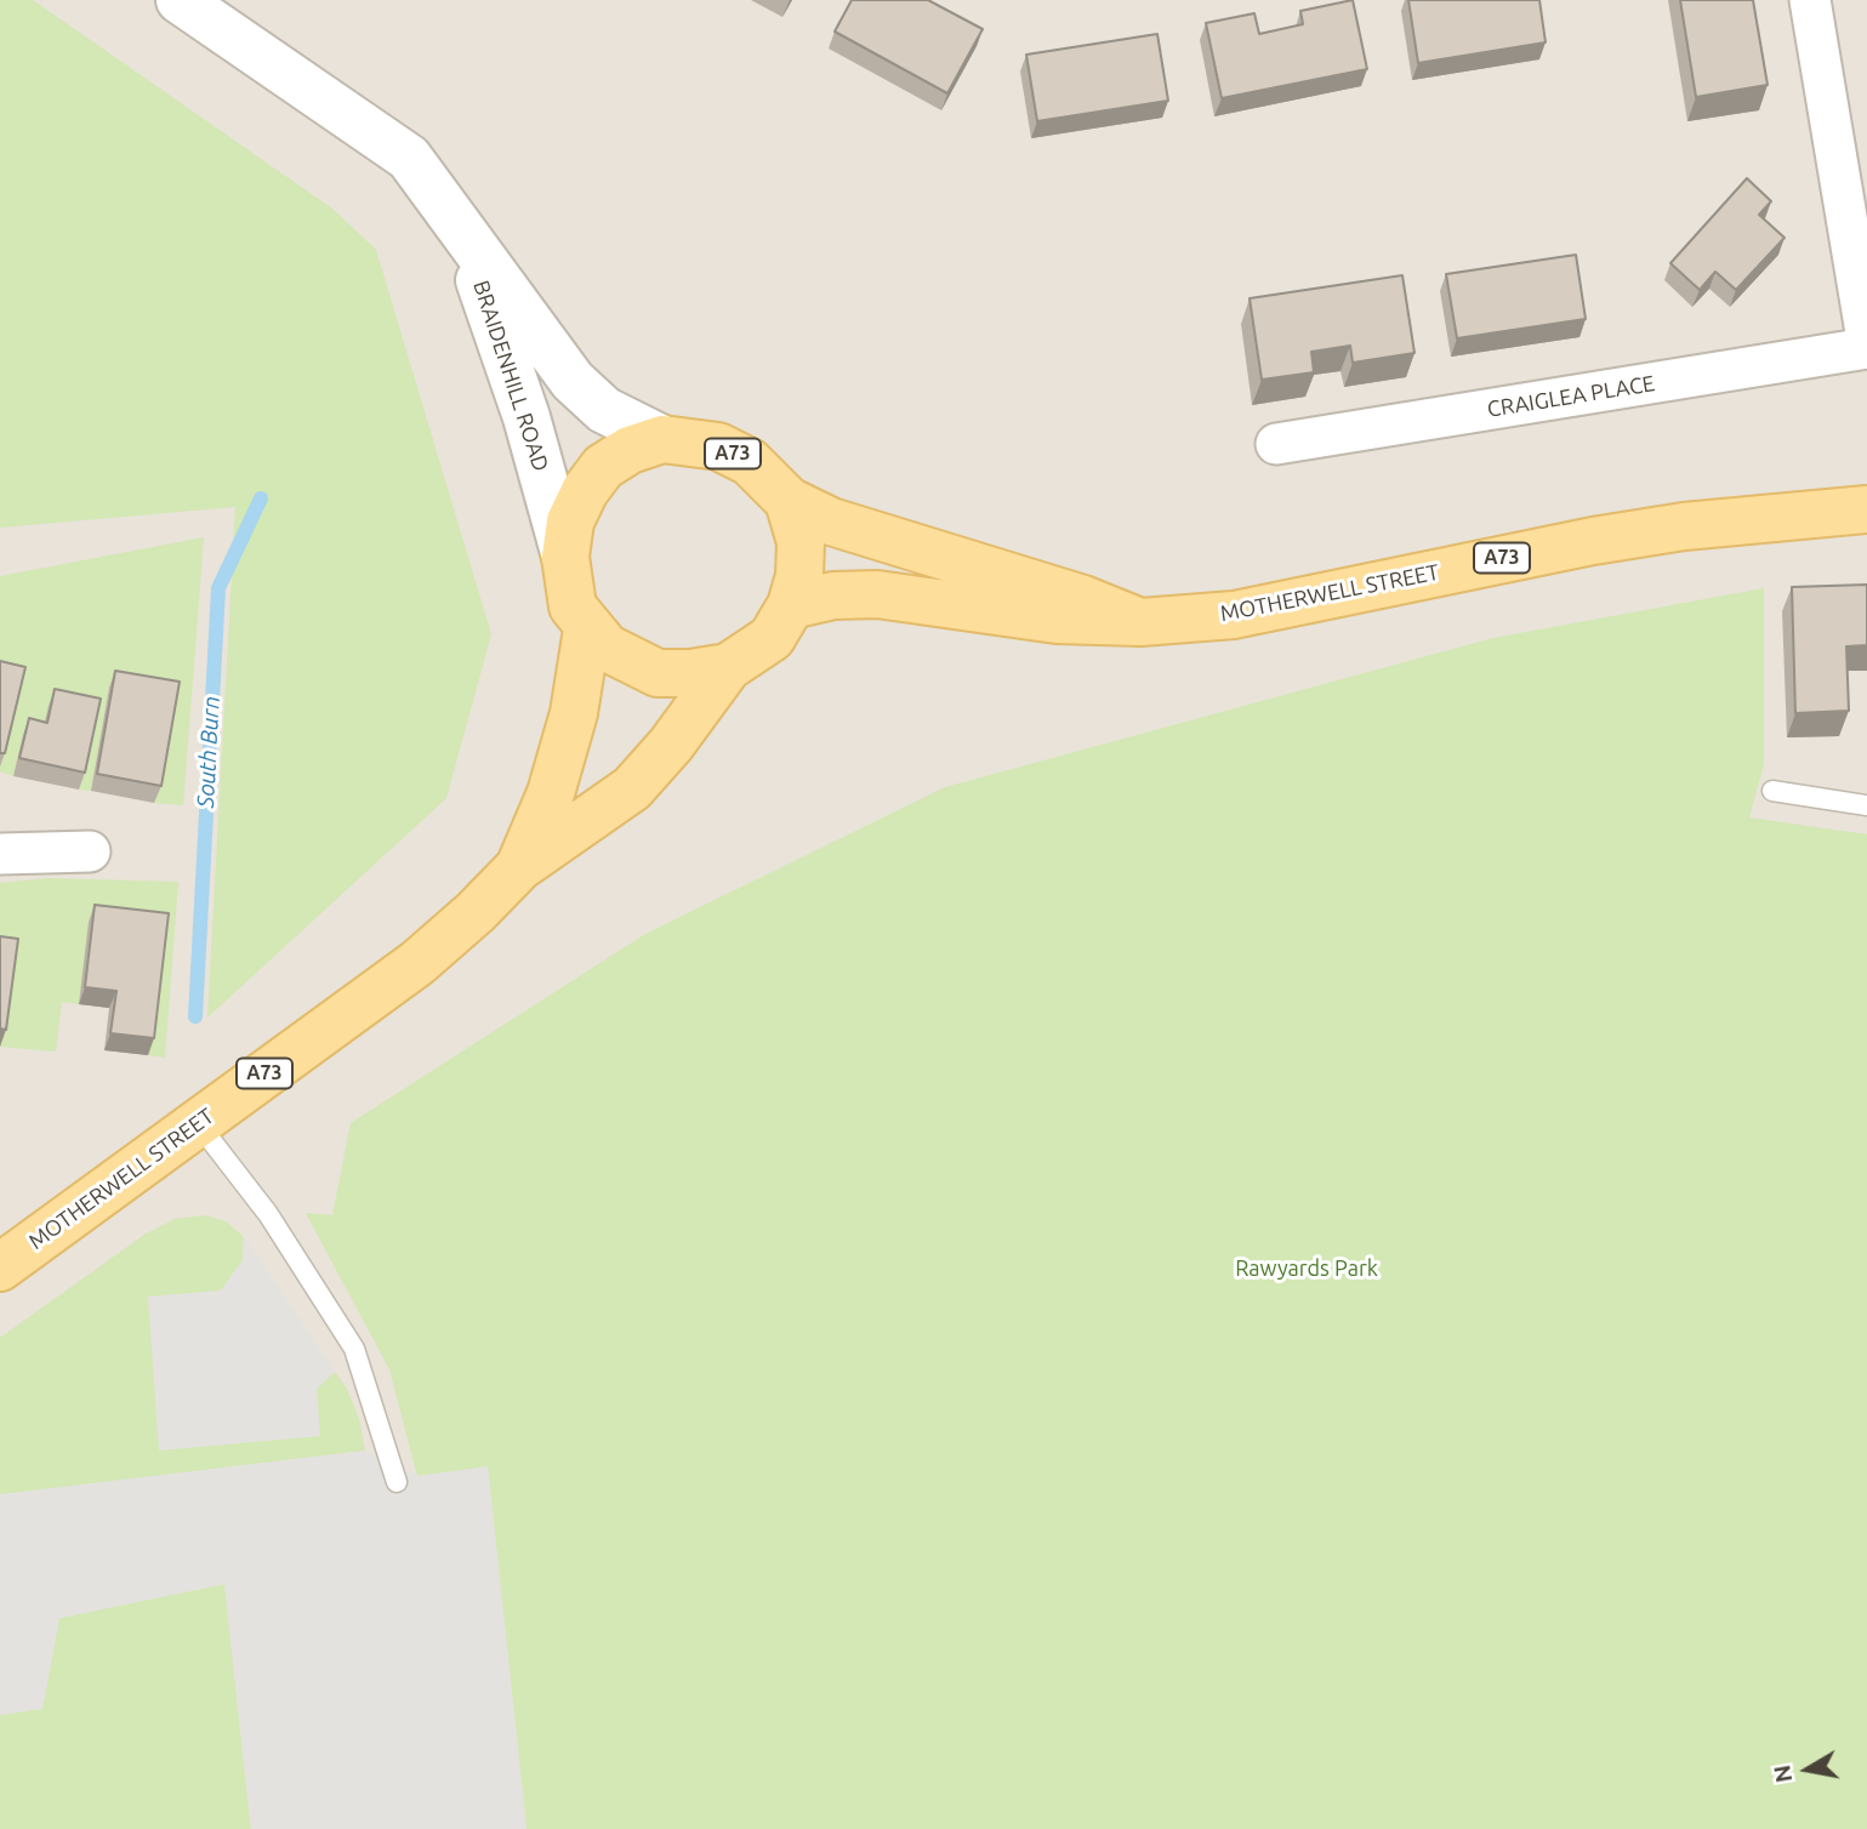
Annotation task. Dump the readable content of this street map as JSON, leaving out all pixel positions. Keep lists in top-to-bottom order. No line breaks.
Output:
{"streets":{"main road":["A73","MOTHERWELL STREET"],"street":["BRAIDENHILL ROAD","CRAIGLEA PLACE"]},"crossings":[["BRAIDENHILL ROAD","A73"],["BRAIDENHILL ROAD","MOTHERWELL STREET"],["A73","MOTHERWELL STREET"]],"water":["South Burn"],"parks":["Rawyards Park"],"north":"left"}
